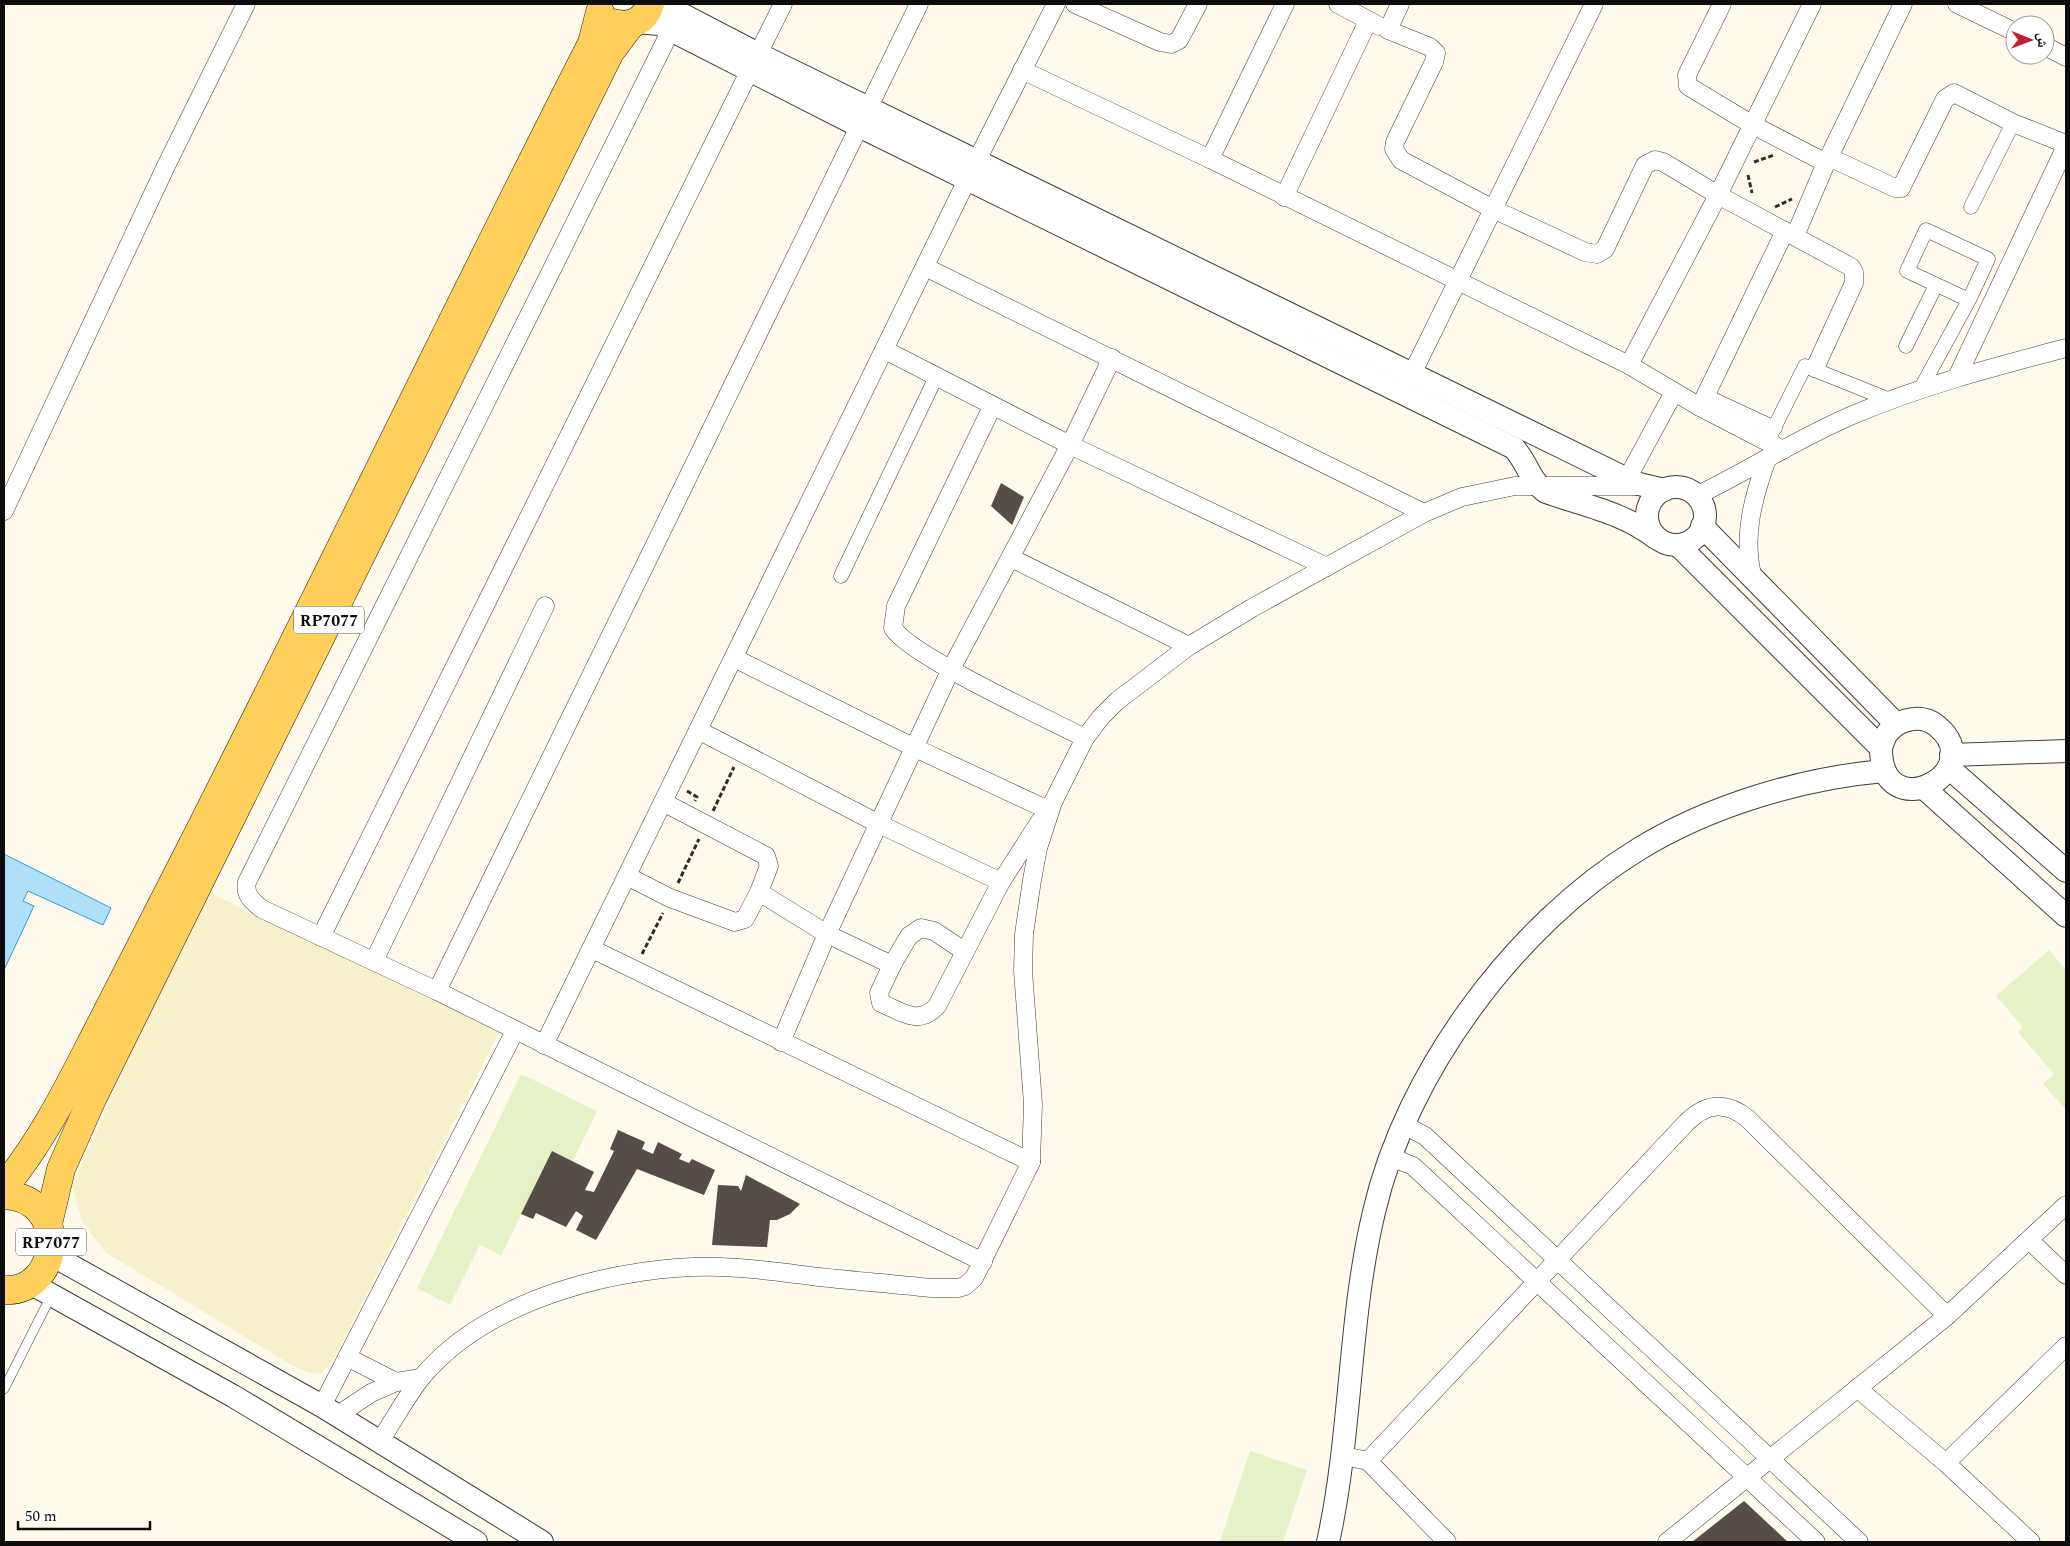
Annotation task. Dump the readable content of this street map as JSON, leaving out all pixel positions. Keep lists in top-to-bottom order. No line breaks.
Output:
{"streets":{"main road":["RP7077"]},"scale_bar":"50 m","north":"right"}
